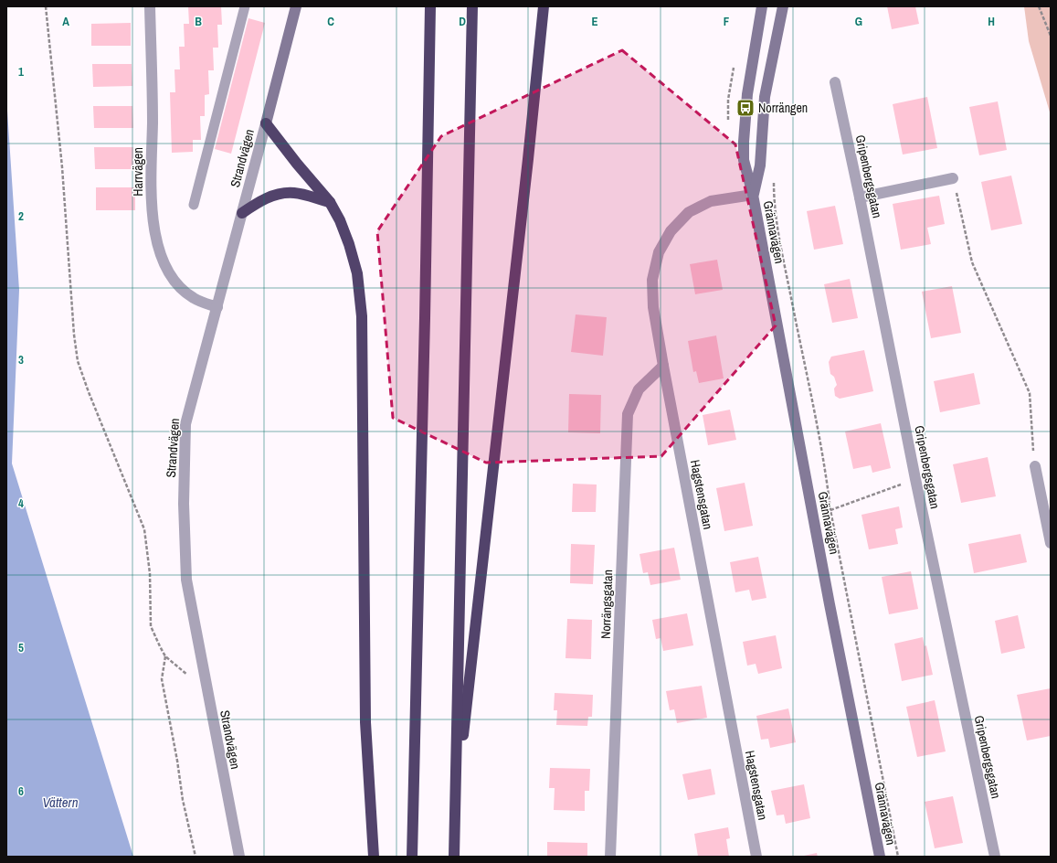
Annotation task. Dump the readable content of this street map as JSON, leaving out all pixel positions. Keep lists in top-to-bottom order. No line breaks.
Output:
{"streets":{"main road":["Strandvägen","Grännavägen"],"street":["Harrvägen","Gripenbergsgatan","Hagstensgatan","Norrängsgatan"]},"crossings":[["Strandvägen","Harrvägen"],["Grännavägen","Hagstensgatan"],["Hagstensgatan","Norrängsgatan"]],"water":["Vättern"],"places":{"bus stop":["Norrängen"]},"grid":{"columns":["A","B","C","D","E","F","G","H"],"rows":["1","2","3","4","5","6"]}}
